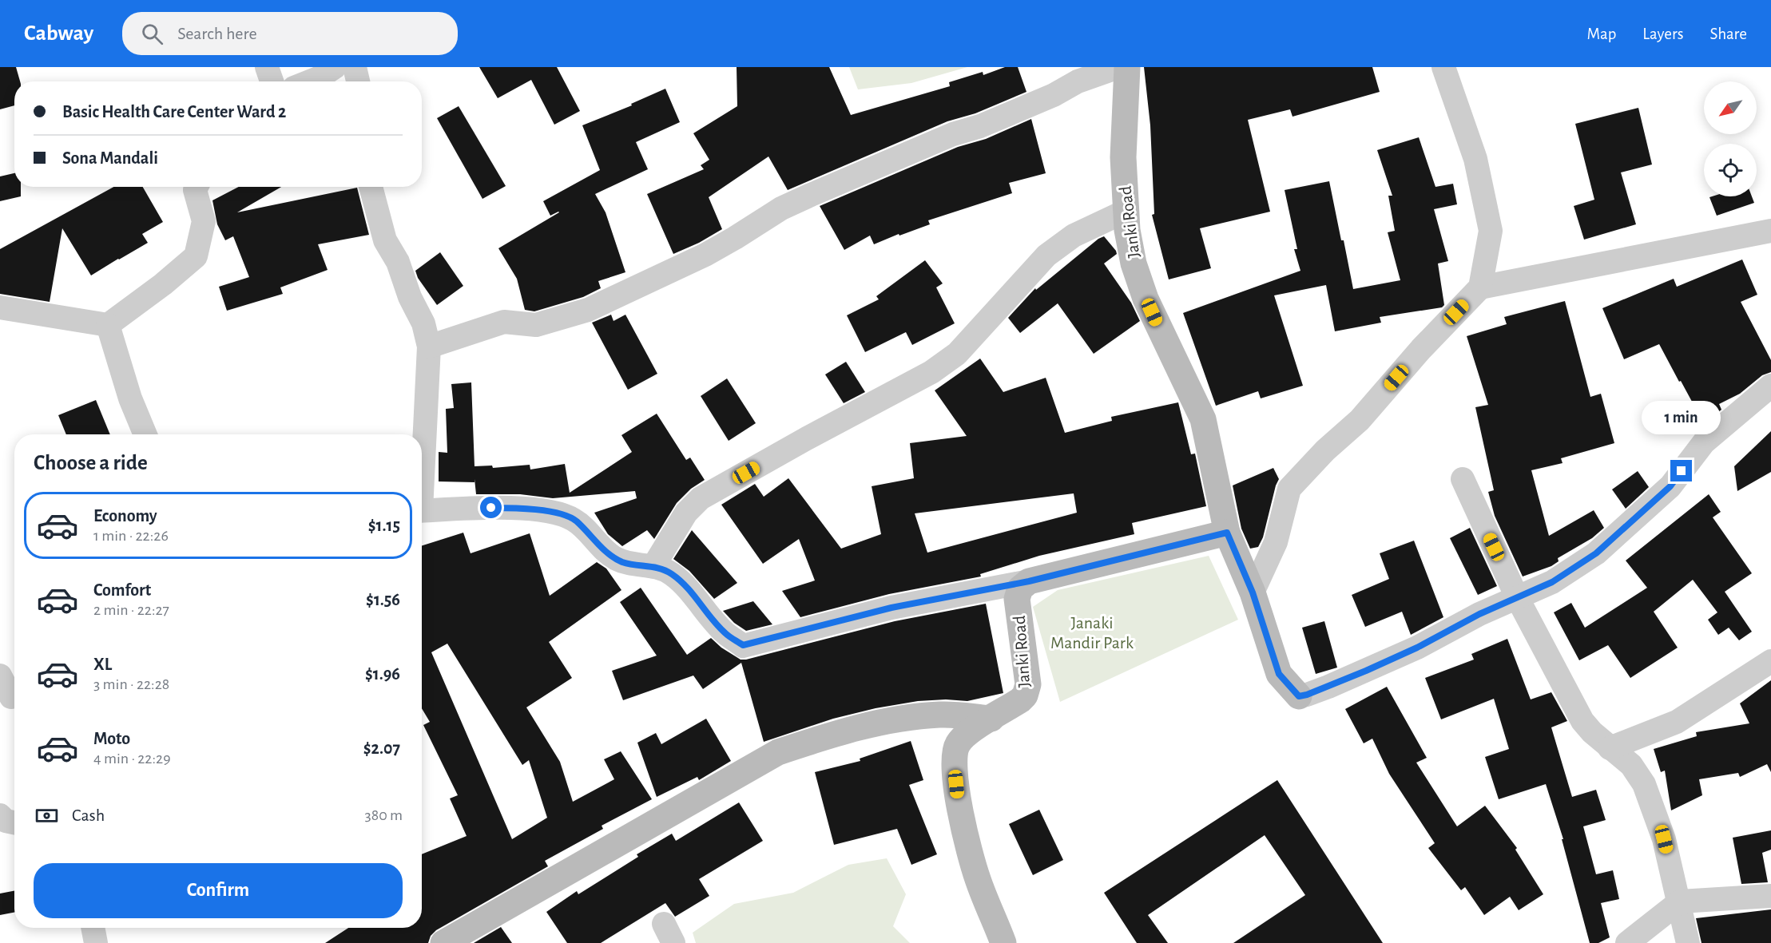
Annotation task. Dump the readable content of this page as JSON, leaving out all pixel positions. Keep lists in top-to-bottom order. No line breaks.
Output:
{"streets":{"street":["Janki Road"]},"parks":["Janaki Mandir Park"],"north":"bottom left","page":{"header":"Cabway","search":"Search here","nav":["Map","Layers","Share"],"banner":["Basic Health Care Center Ward 2","Sona Mandali"],"bubble":"1 min","heading":"Choose a ride","list":[{"name":"Economy","note":"1 min · 22:26","value":"$1.15"},{"name":"Comfort","note":"2 min · 22:27","value":"$1.56"},{"name":"XL","note":"3 min · 22:28","value":"$1.96"},{"name":"Moto","note":"4 min · 22:29","value":"$2.07"}],"pay":["Cash","380 m"],"buttons":"Confirm"}}
